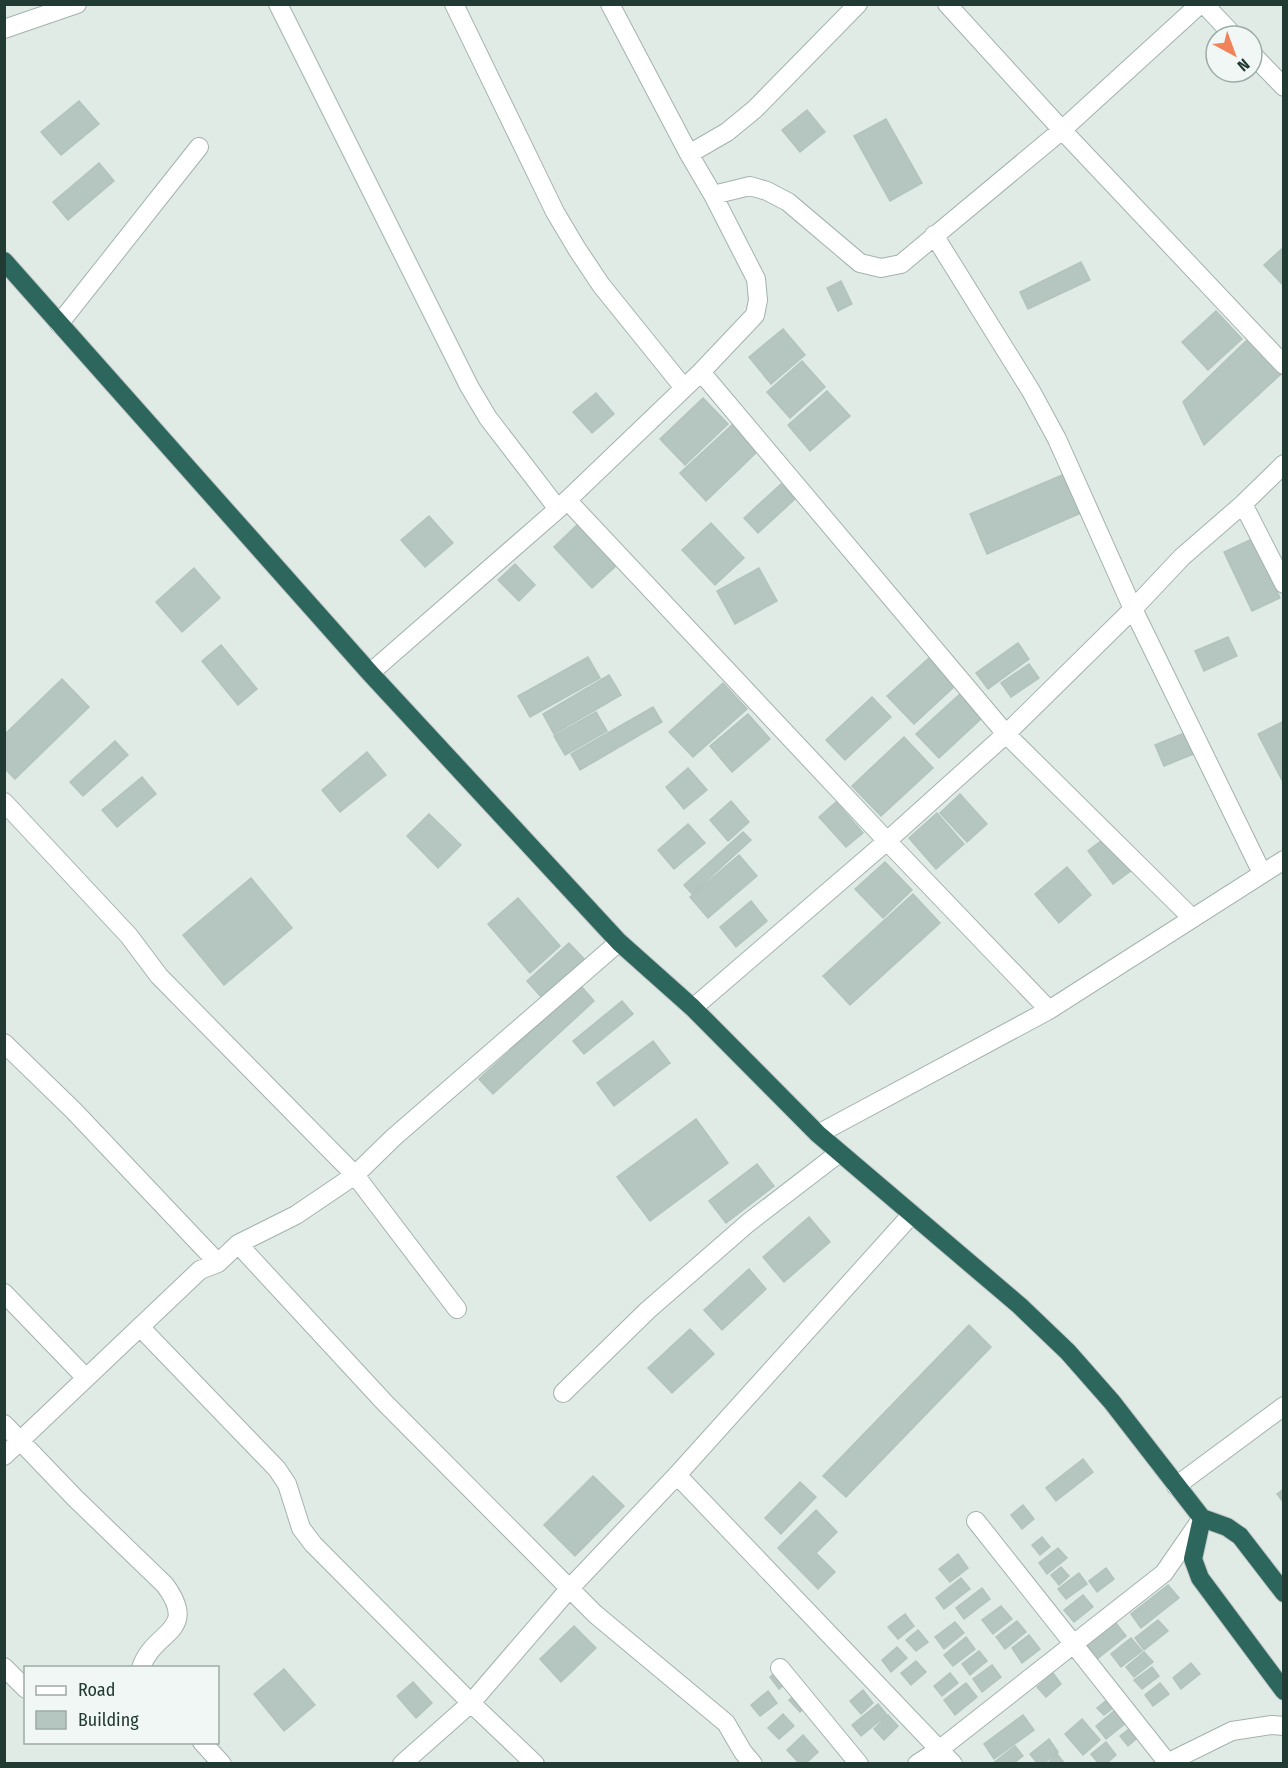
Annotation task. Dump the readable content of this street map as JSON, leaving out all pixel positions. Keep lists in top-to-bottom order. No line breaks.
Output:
{"legend":["Road","Building"],"north":"bottom right"}
